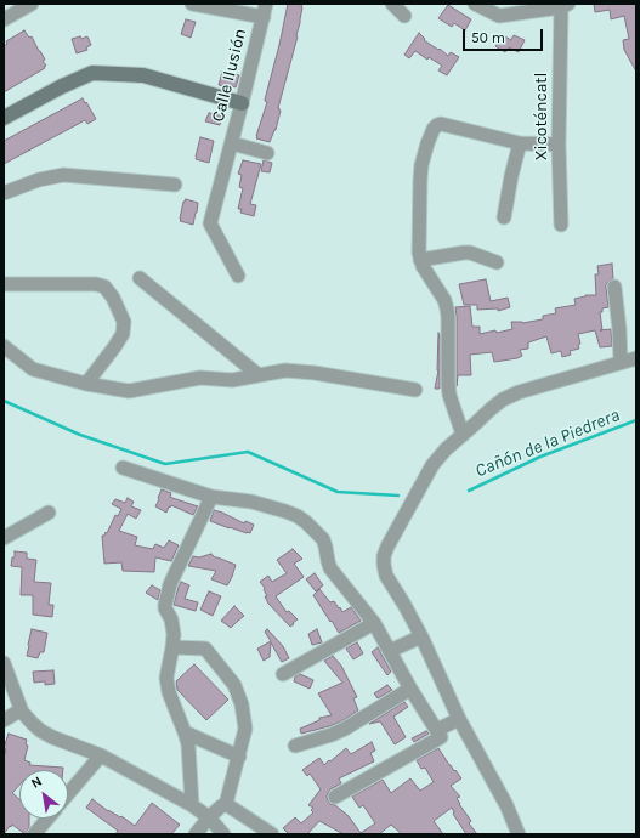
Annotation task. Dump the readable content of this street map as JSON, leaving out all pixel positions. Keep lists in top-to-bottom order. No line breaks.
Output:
{"streets":{"street":["Calle Ilusión","Xicoténcatl"]},"water":["Cañón de la Piedrera"],"scale_bar":"50 m","north":"top left"}
